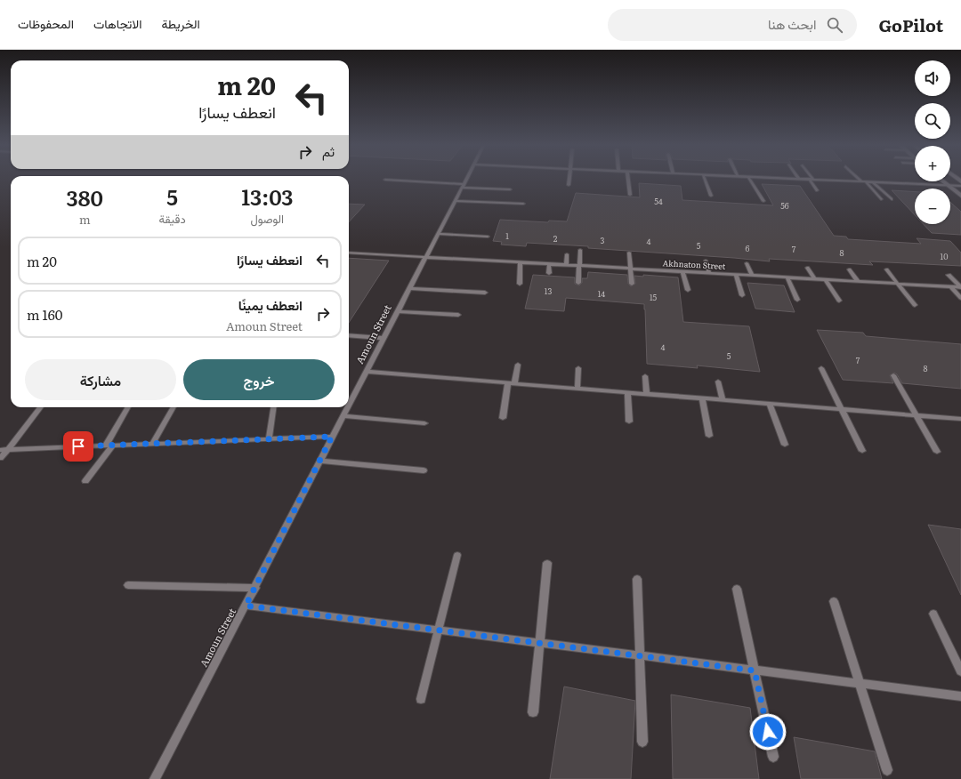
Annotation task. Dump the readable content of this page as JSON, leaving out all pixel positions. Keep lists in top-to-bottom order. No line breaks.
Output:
{"streets":{"lane":["Akhnaton Street","Amoun Street"]},"crossings":[["Akhnaton Street","Amoun Street"]],"house_numbers":["54","56","1","2","3","4","5","6","7","8","10","13","14","15","4","5","7","8"],"page":{"header":"GoPilot","search":"ابحث هنا","nav":["الخريطة","الاتجاهات","المحفوظات"],"map_buttons":["+","−"],"turn":["20 m","انعطف يسارًا"],"then":"ثم","eta":["13:03","الوصول","5","دقيقة","380","m"],"list":[{"name":"انعطف يسارًا","value":"20 m"},{"name":"انعطف يمينًا","note":"Amoun Street","value":"160 m"}],"buttons":["خروج","مشاركة"]}}
